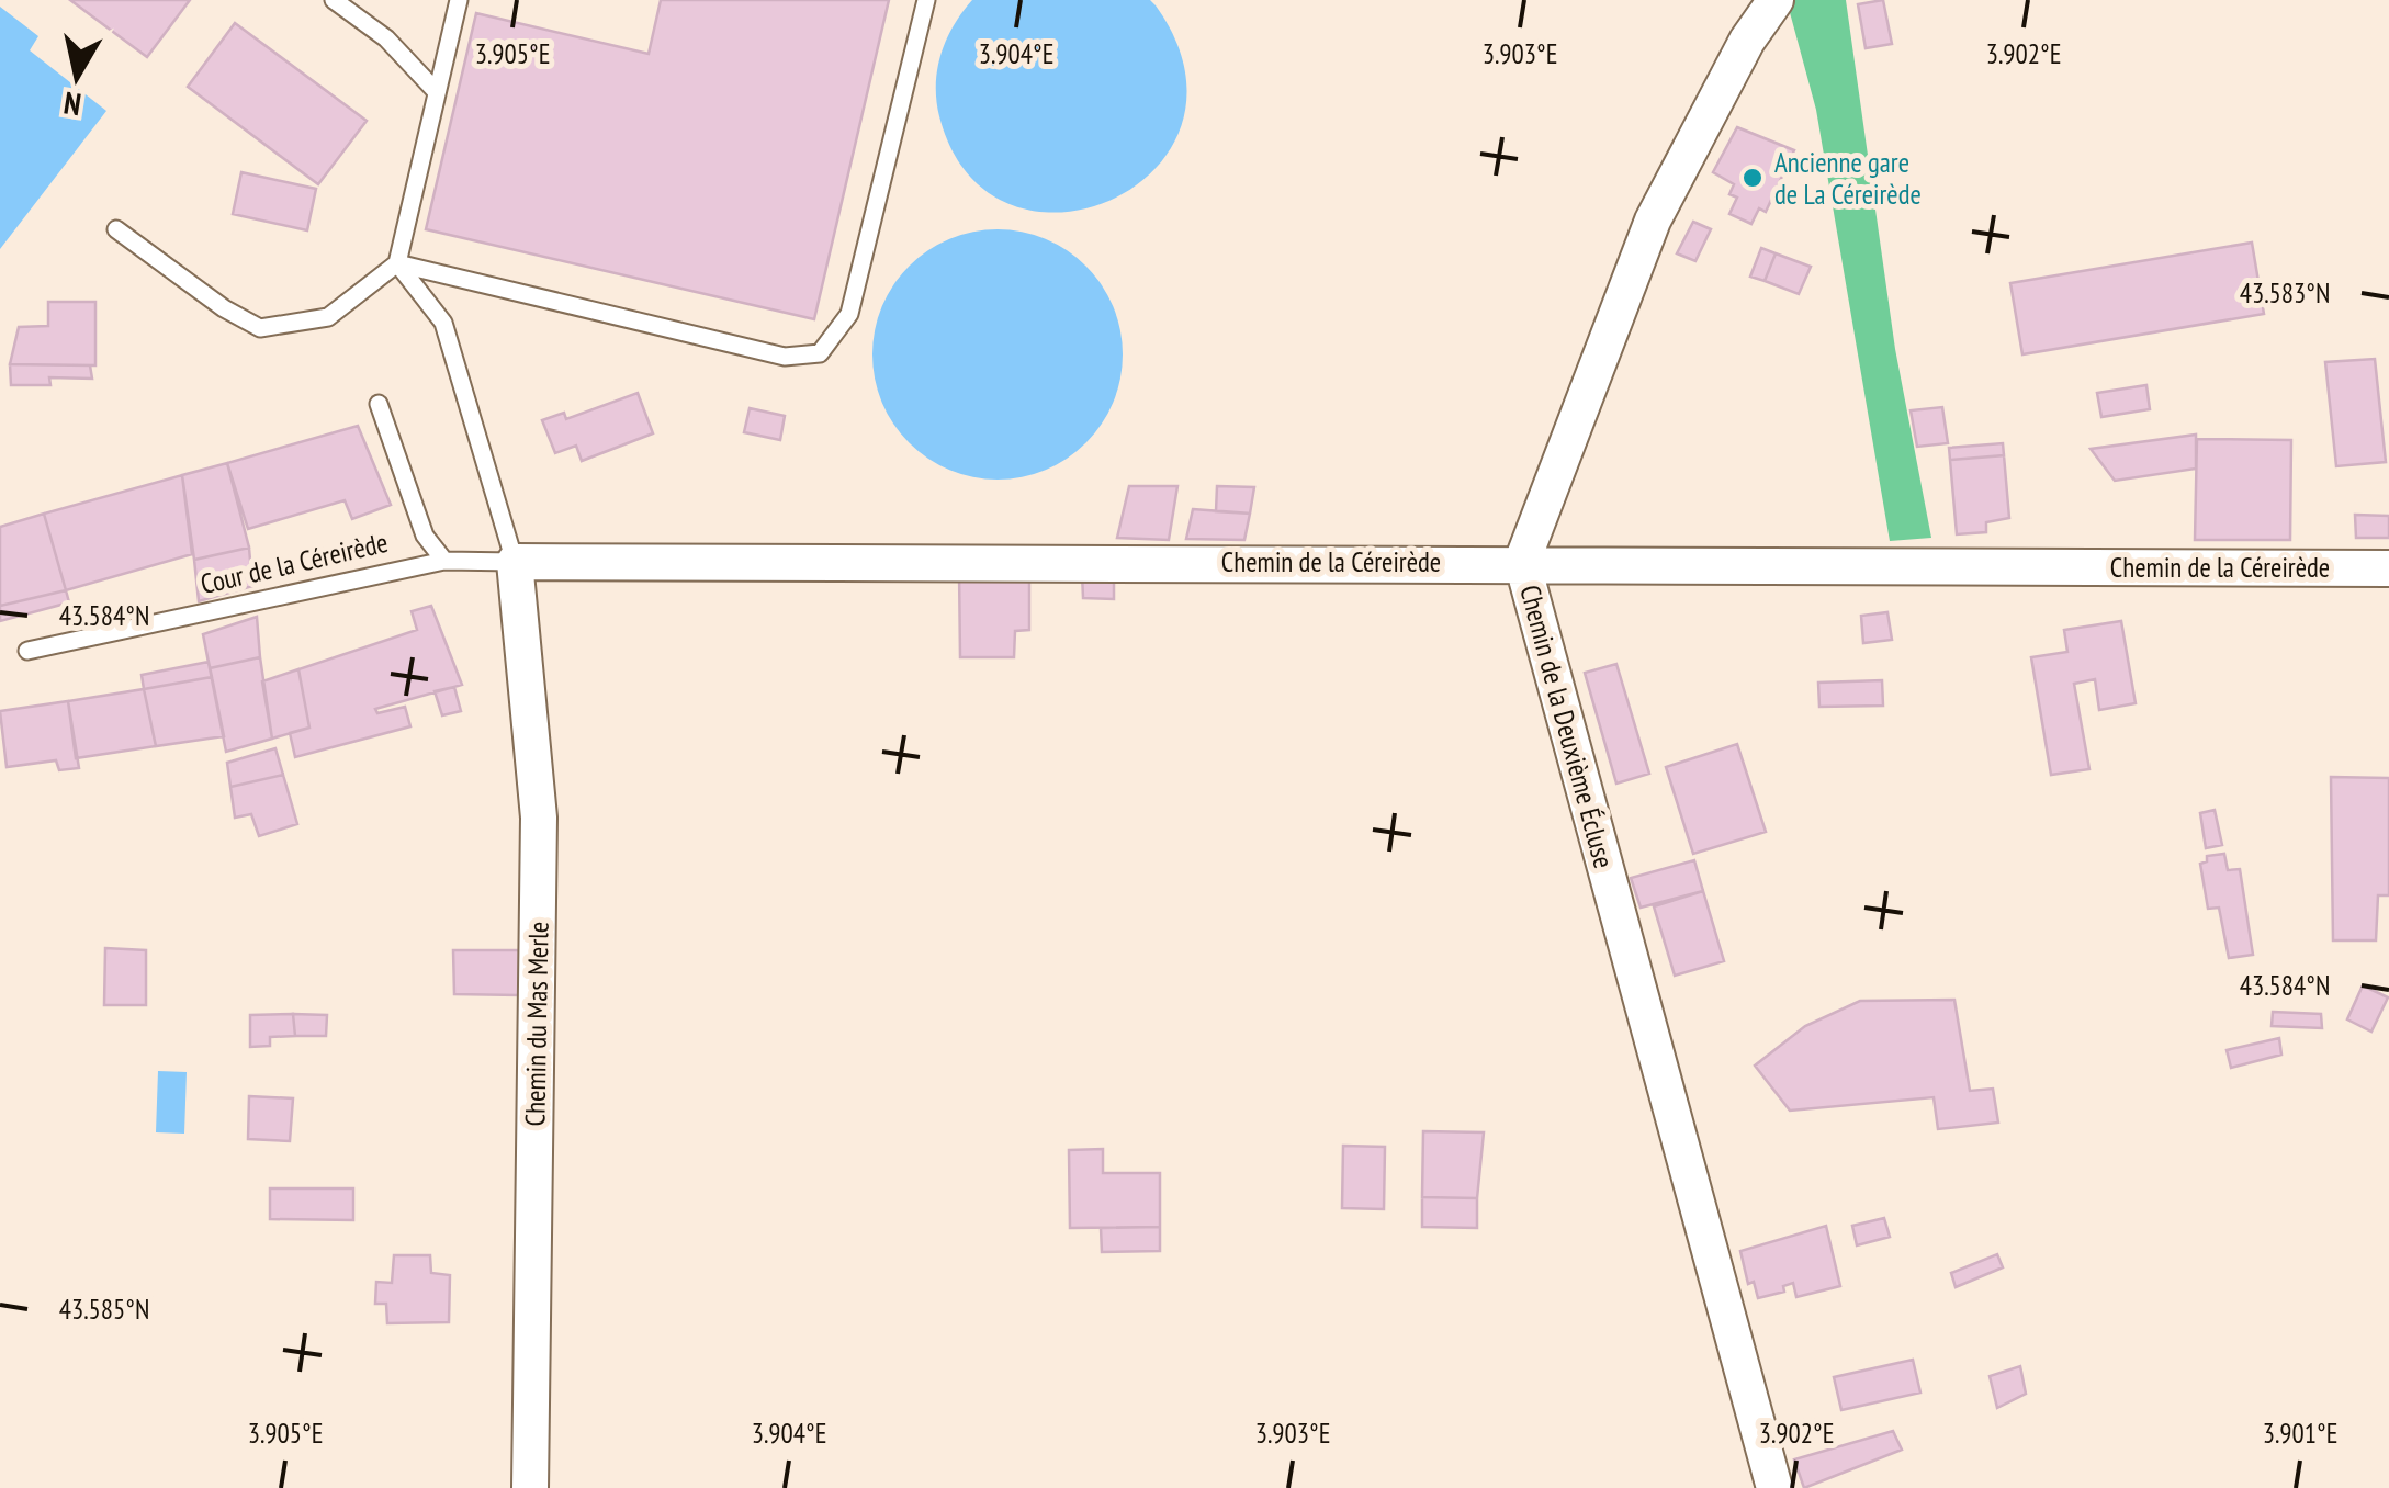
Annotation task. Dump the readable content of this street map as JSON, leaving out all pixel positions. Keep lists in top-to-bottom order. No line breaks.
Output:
{"streets":{"street":["Chemin de la Céreirède","Chemin de la Deuxième Écluse","Chemin du Mas Merle"],"lane":["Cour de la Céreirède"]},"crossings":[["Chemin de la Céreirède","Cour de la Céreirède"],["Chemin de la Céreirède","Chemin de la Deuxième Écluse"],["Chemin de la Céreirède","Chemin du Mas Merle"]],"places":["Ancienne gare de La Céreirède"],"north":"bottom","coordinates":["3.905°E","3.904°E","3.903°E","3.902°E","43.583°N","43.584°N","43.585°N","3.901°E"]}
